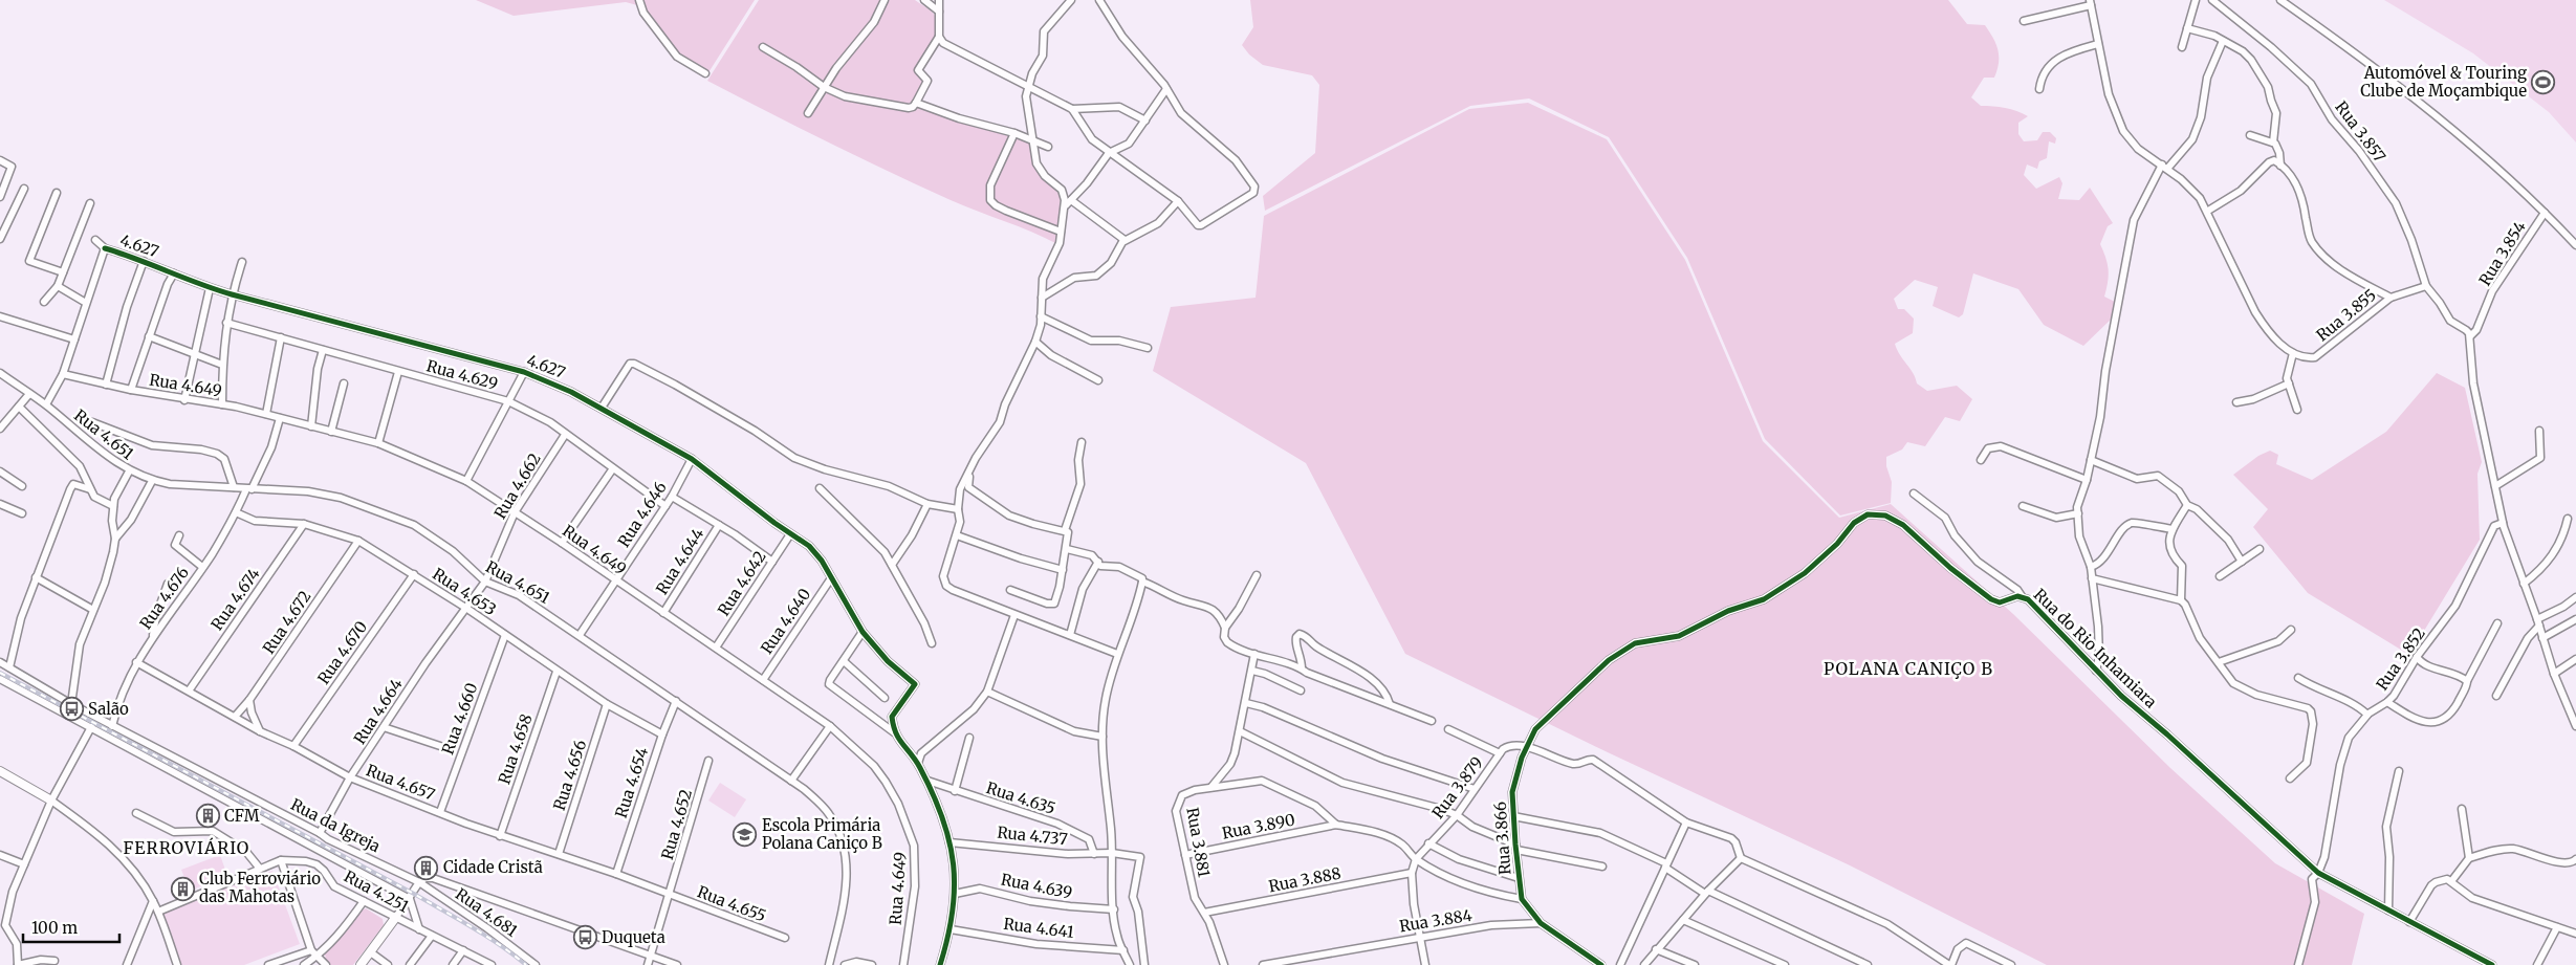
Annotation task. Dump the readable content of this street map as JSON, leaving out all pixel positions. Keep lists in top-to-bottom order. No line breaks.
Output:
{"streets":{"street":["Rua 3.857","4.627","Rua 3.854","Rua 3.855","Rua 4.629","Rua 4.649","Rua 4.651","Rua 4.662","Rua 4.646","Rua 4.644","Rua 4.642","Rua 4.653","Rua 4.676","Rua 4.674","Rua 4.640","Rua 4.672","Rua do Rio Inhamiara","Rua 4.670","Rua 3.852","Rua 4.664","Rua 4.660","Rua 4.658","Rua 4.656","Rua 4.657","Rua 4.654","Rua 3.879","Rua 4.635","Rua 4.652","Rua da Igreja","Rua 3.890","Rua 4.737","Rua 3.866","Rua 3.881","Rua 3.888","Rua 4.639","Rua 4.251","Rua 4.655","Rua 4.681","Rua 3.884","Rua 4.641"]},"crossings":[["Rua 3.857","Rua 3.855"],["4.627","Rua 4.646"],["4.627","Rua 4.642"],["4.627","Rua 4.640"],["Rua 4.629","Rua 4.662"],["Rua 4.629","Rua 4.646"],["Rua 4.649","Rua 4.662"],["Rua 4.649","Rua 4.646"],["Rua 4.649","Rua 4.644"],["Rua 4.649","Rua 4.642"],["Rua 4.649","Rua 4.676"],["Rua 4.649","Rua 4.640"],["Rua 4.651","Rua 4.662"],["Rua 4.651","Rua 4.646"],["Rua 4.651","Rua 4.676"],["Rua 4.651","Rua 4.654"],["Rua 4.662","Rua 4.653"],["Rua 4.662","Rua 4.664"],["Rua 4.653","Rua 4.676"],["Rua 4.653","Rua 4.674"],["Rua 4.653","Rua 4.672"],["Rua 4.653","Rua 4.670"],["Rua 4.653","Rua 4.664"],["Rua 4.653","Rua 4.660"],["Rua 4.653","Rua 4.658"],["Rua 4.653","Rua 4.656"],["Rua 4.653","Rua 4.654"],["Rua 4.676","Rua 4.657"],["Rua 4.676","Rua da Igreja"],["Rua 4.674","Rua 4.657"],["Rua 4.672","Rua 4.657"],["Rua do Rio Inhamiara","Rua 3.852"],["Rua do Rio Inhamiara","Rua 3.879"],["Rua do Rio Inhamiara","Rua 3.866"],["Rua 4.670","Rua 4.657"],["Rua 4.664","Rua 4.657"],["Rua 4.664","Rua da Igreja"],["Rua 4.660","Rua 4.657"],["Rua 4.658","Rua 4.657"],["Rua 4.656","Rua 4.657"],["Rua 4.657","Rua 4.654"],["Rua 4.657","Rua 4.652"],["Rua 4.657","Rua 4.655"],["Rua 3.879","Rua 3.866"],["Rua 3.879","Rua 3.888"],["Rua 3.879","Rua 3.884"],["Rua 4.635","Rua 4.737"],["Rua 4.652","Rua da Igreja"],["Rua 4.652","Rua 4.655"],["Rua da Igreja","Rua 4.681"],["Rua 3.890","Rua 3.881"],["Rua 3.881","Rua 3.888"]],"districts":["POLANA CANIÇO B","FERROVIÁRIO"],"places":{"sports":["Automóvel & Touring Clube de Moçambique"],"bus stop":["Salão","Duqueta"],"building":["CFM","Cidade Cristã","Club Ferroviário das Mahotas"],"school or university":["Escola Primária Polana Caniço B"]},"scale_bar":"100 m"}
